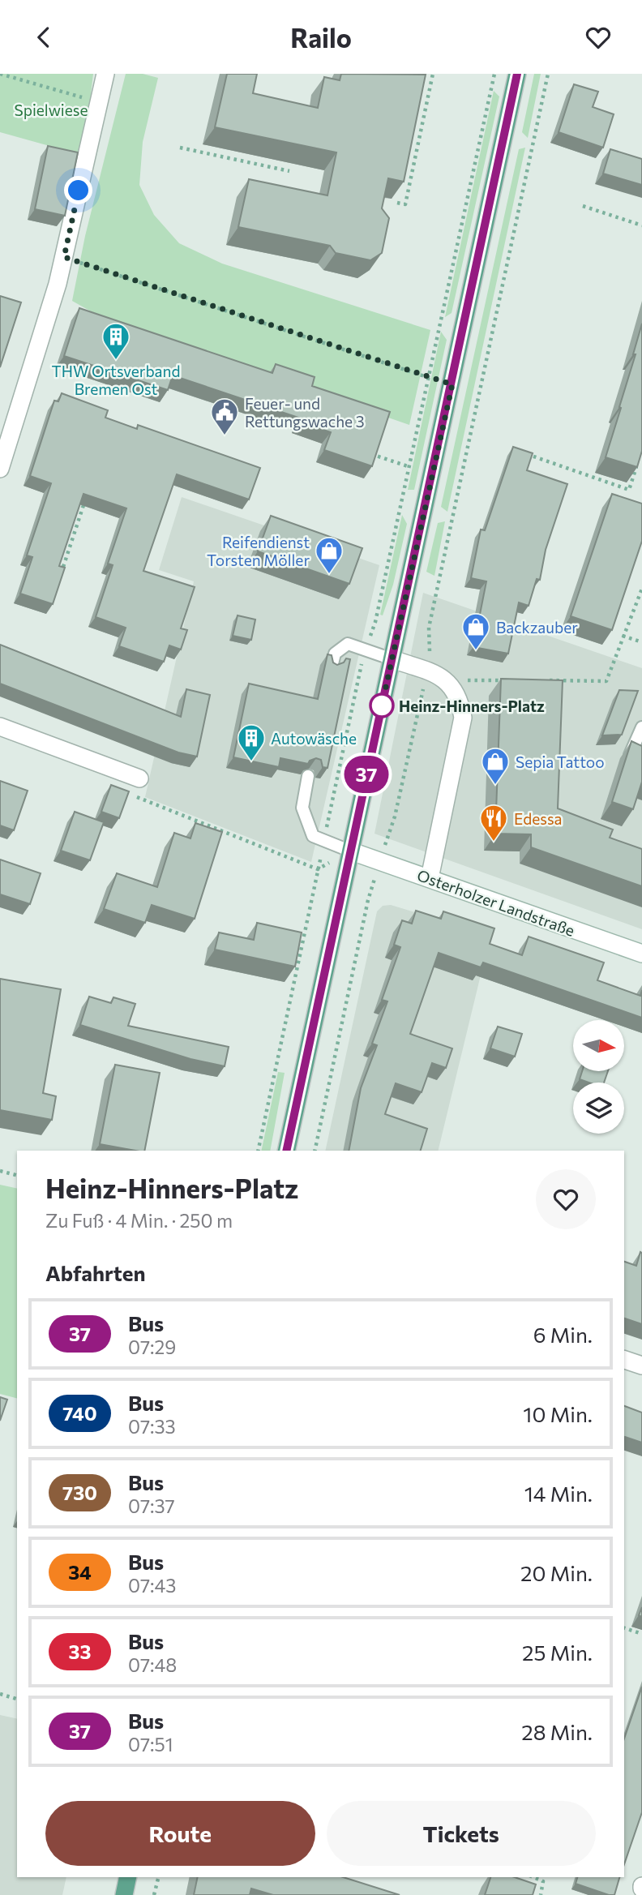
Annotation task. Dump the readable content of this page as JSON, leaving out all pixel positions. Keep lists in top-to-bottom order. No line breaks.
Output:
{"streets":{"street":["Osterholzer Landstraße"]},"parks":["Spielwiese"],"places":{"building":["THW Ortsverband Bremen Ost","Autowäsche"],"public building":["Feuer- und Rettungswache 3"],"shop":["Reifendienst Torsten Möller","Backzauber","Sepia Tattoo"],"other":["Heinz-Hinners-Platz"],"restaurant":["Edessa"]},"lines":["bus line 37"],"north":"right","page":{"header":"Railo","on_map":"37","heading":[["Heinz-Hinners-Platz","Zu Fuß · 4 Min. · 250 m"],"Abfahrten"],"list":[{"mark":"37","name":"Bus","note":"07:29","value":"6 Min."},{"mark":"740","name":"Bus","note":"07:33","value":"10 Min."},{"mark":"730","name":"Bus","note":"07:37","value":"14 Min."},{"mark":"34","name":"Bus","note":"07:43","value":"20 Min."},{"mark":"33","name":"Bus","note":"07:48","value":"25 Min."},{"mark":"37","name":"Bus","note":"07:51","value":"28 Min."}],"buttons":["Route","Tickets"]}}
